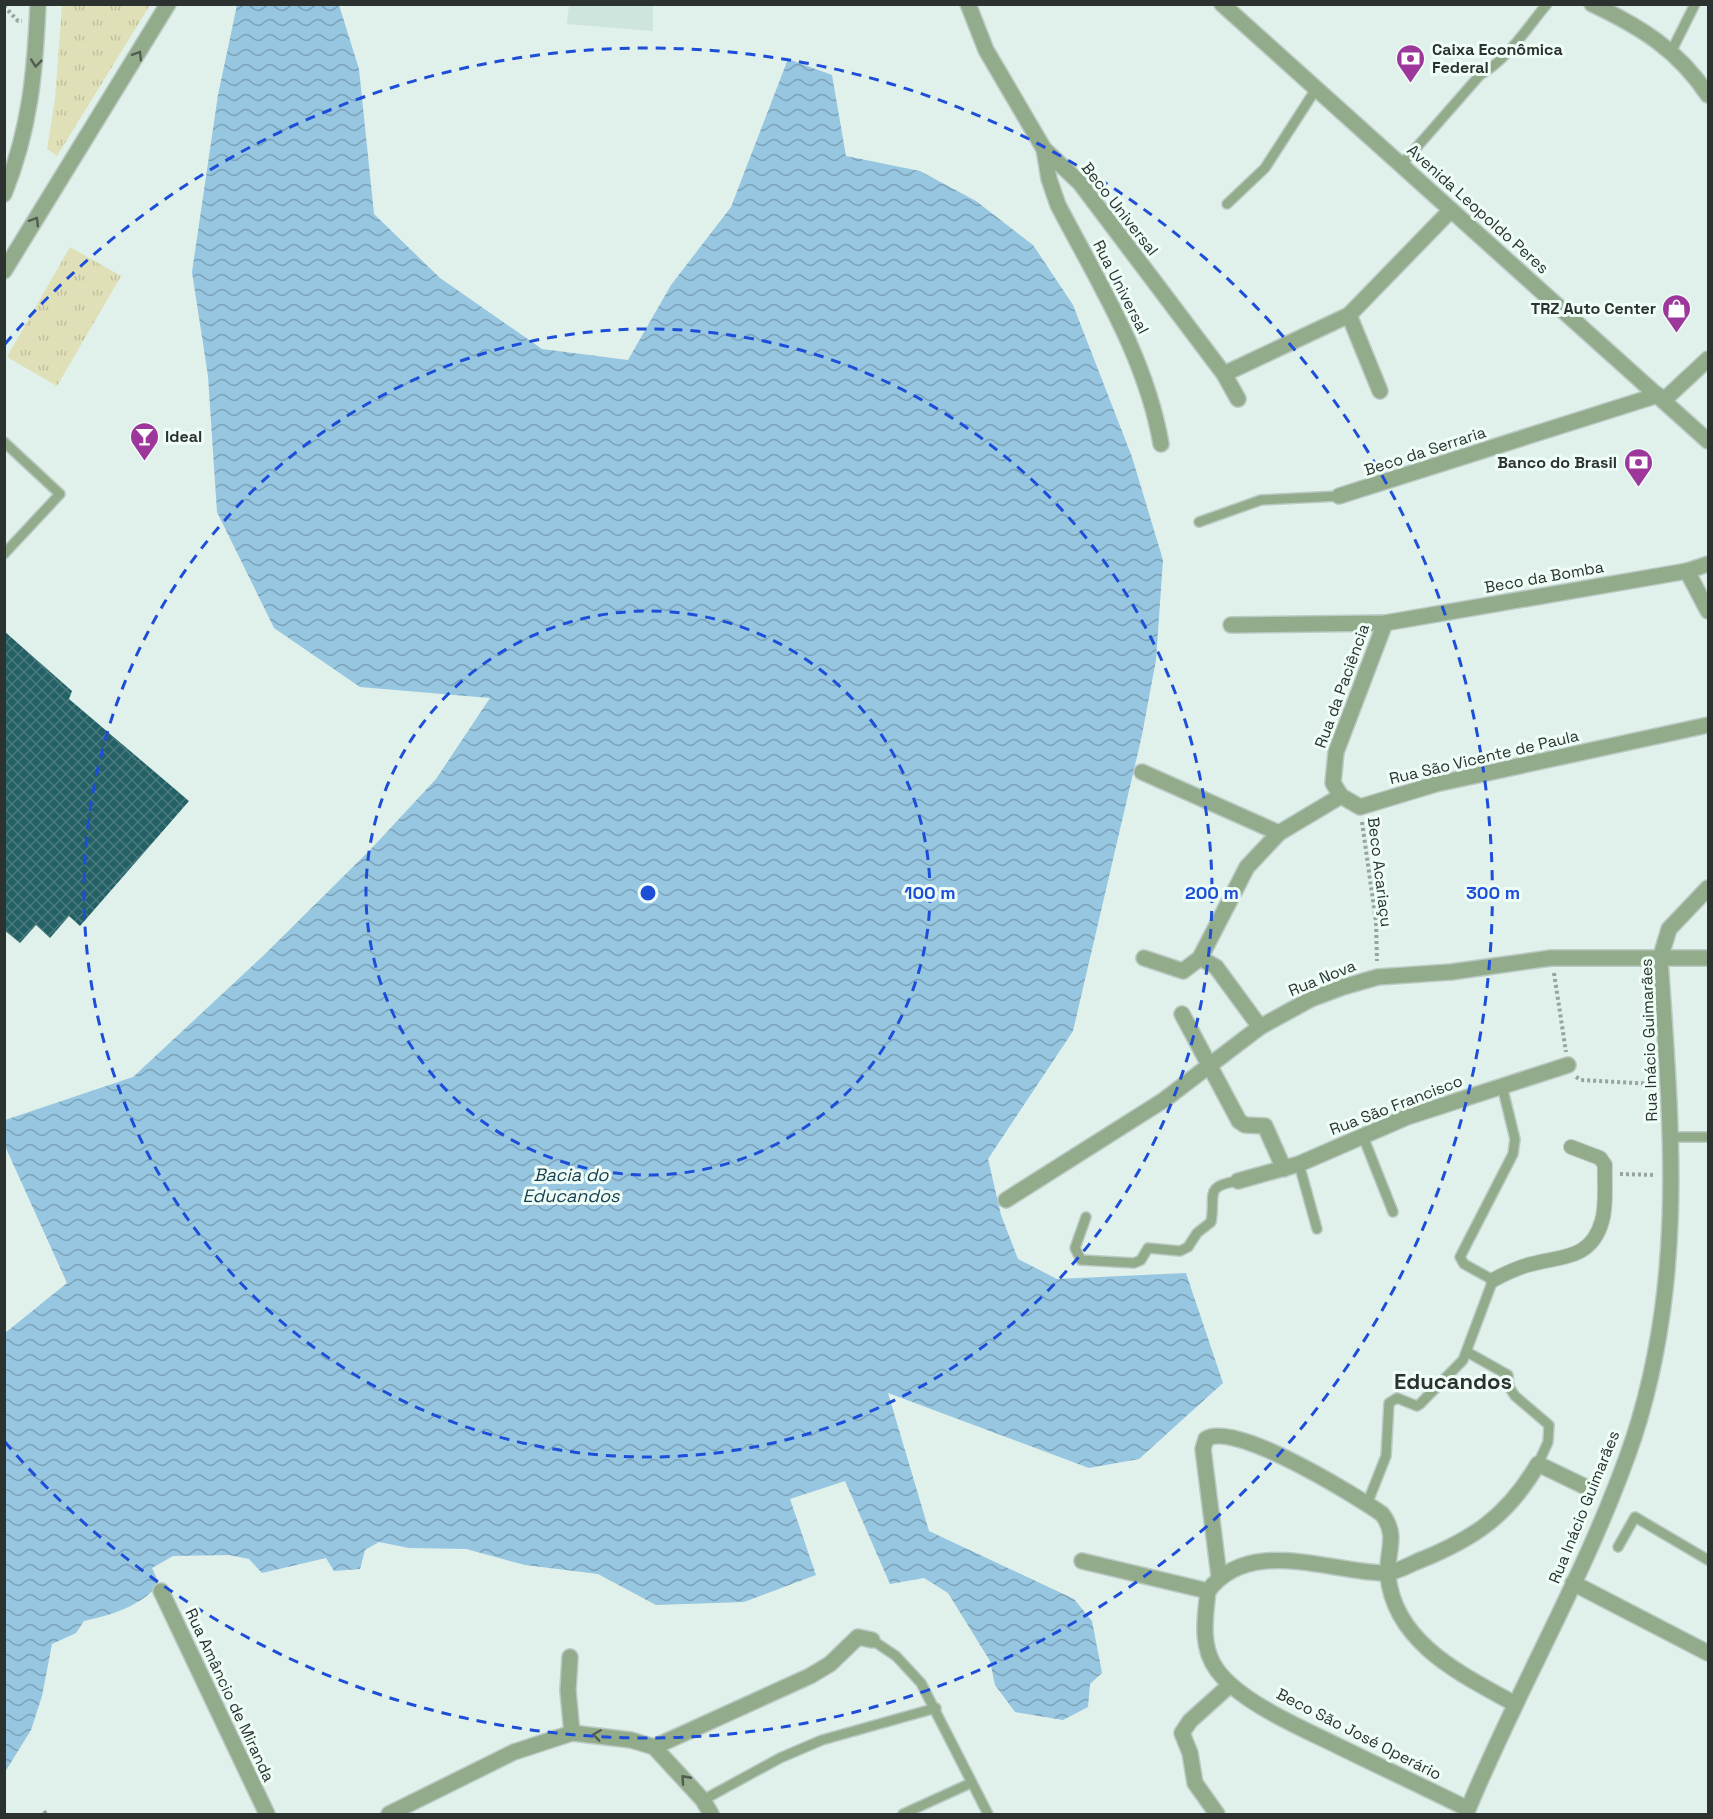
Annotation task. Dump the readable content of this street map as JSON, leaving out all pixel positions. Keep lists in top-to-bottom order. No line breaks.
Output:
{"streets":{"street":["Beco Universal","Avenida Leopoldo Peres","Rua Universal","Beco da Serraria","Beco da Bomba","Rua da Paciência","Rua São Vicente de Paula","Rua Nova","Rua Inácio Guimarães","Rua São Francisco","Rua Amâncio de Miranda","Beco São José Operário"],"path":["Beco Acariaçu"]},"crossings":[["Beco Universal","Rua Universal"],["Avenida Leopoldo Peres","Beco da Serraria"],["Beco da Bomba","Rua da Paciência"],["Rua São Vicente de Paula","Beco Acariaçu"],["Beco Acariaçu","Rua Nova"],["Rua Nova","Rua Inácio Guimarães"],["Rua Inácio Guimarães","Beco São José Operário"]],"districts":["Educandos"],"water":["Bacia do Educandos"],"places":{"bank":["Caixa Econômica Federal","Banco do Brasil"],"shop":["TRZ Auto Center"],"bar":["Ideal"]},"rings":["100 m","200 m","300 m"]}
